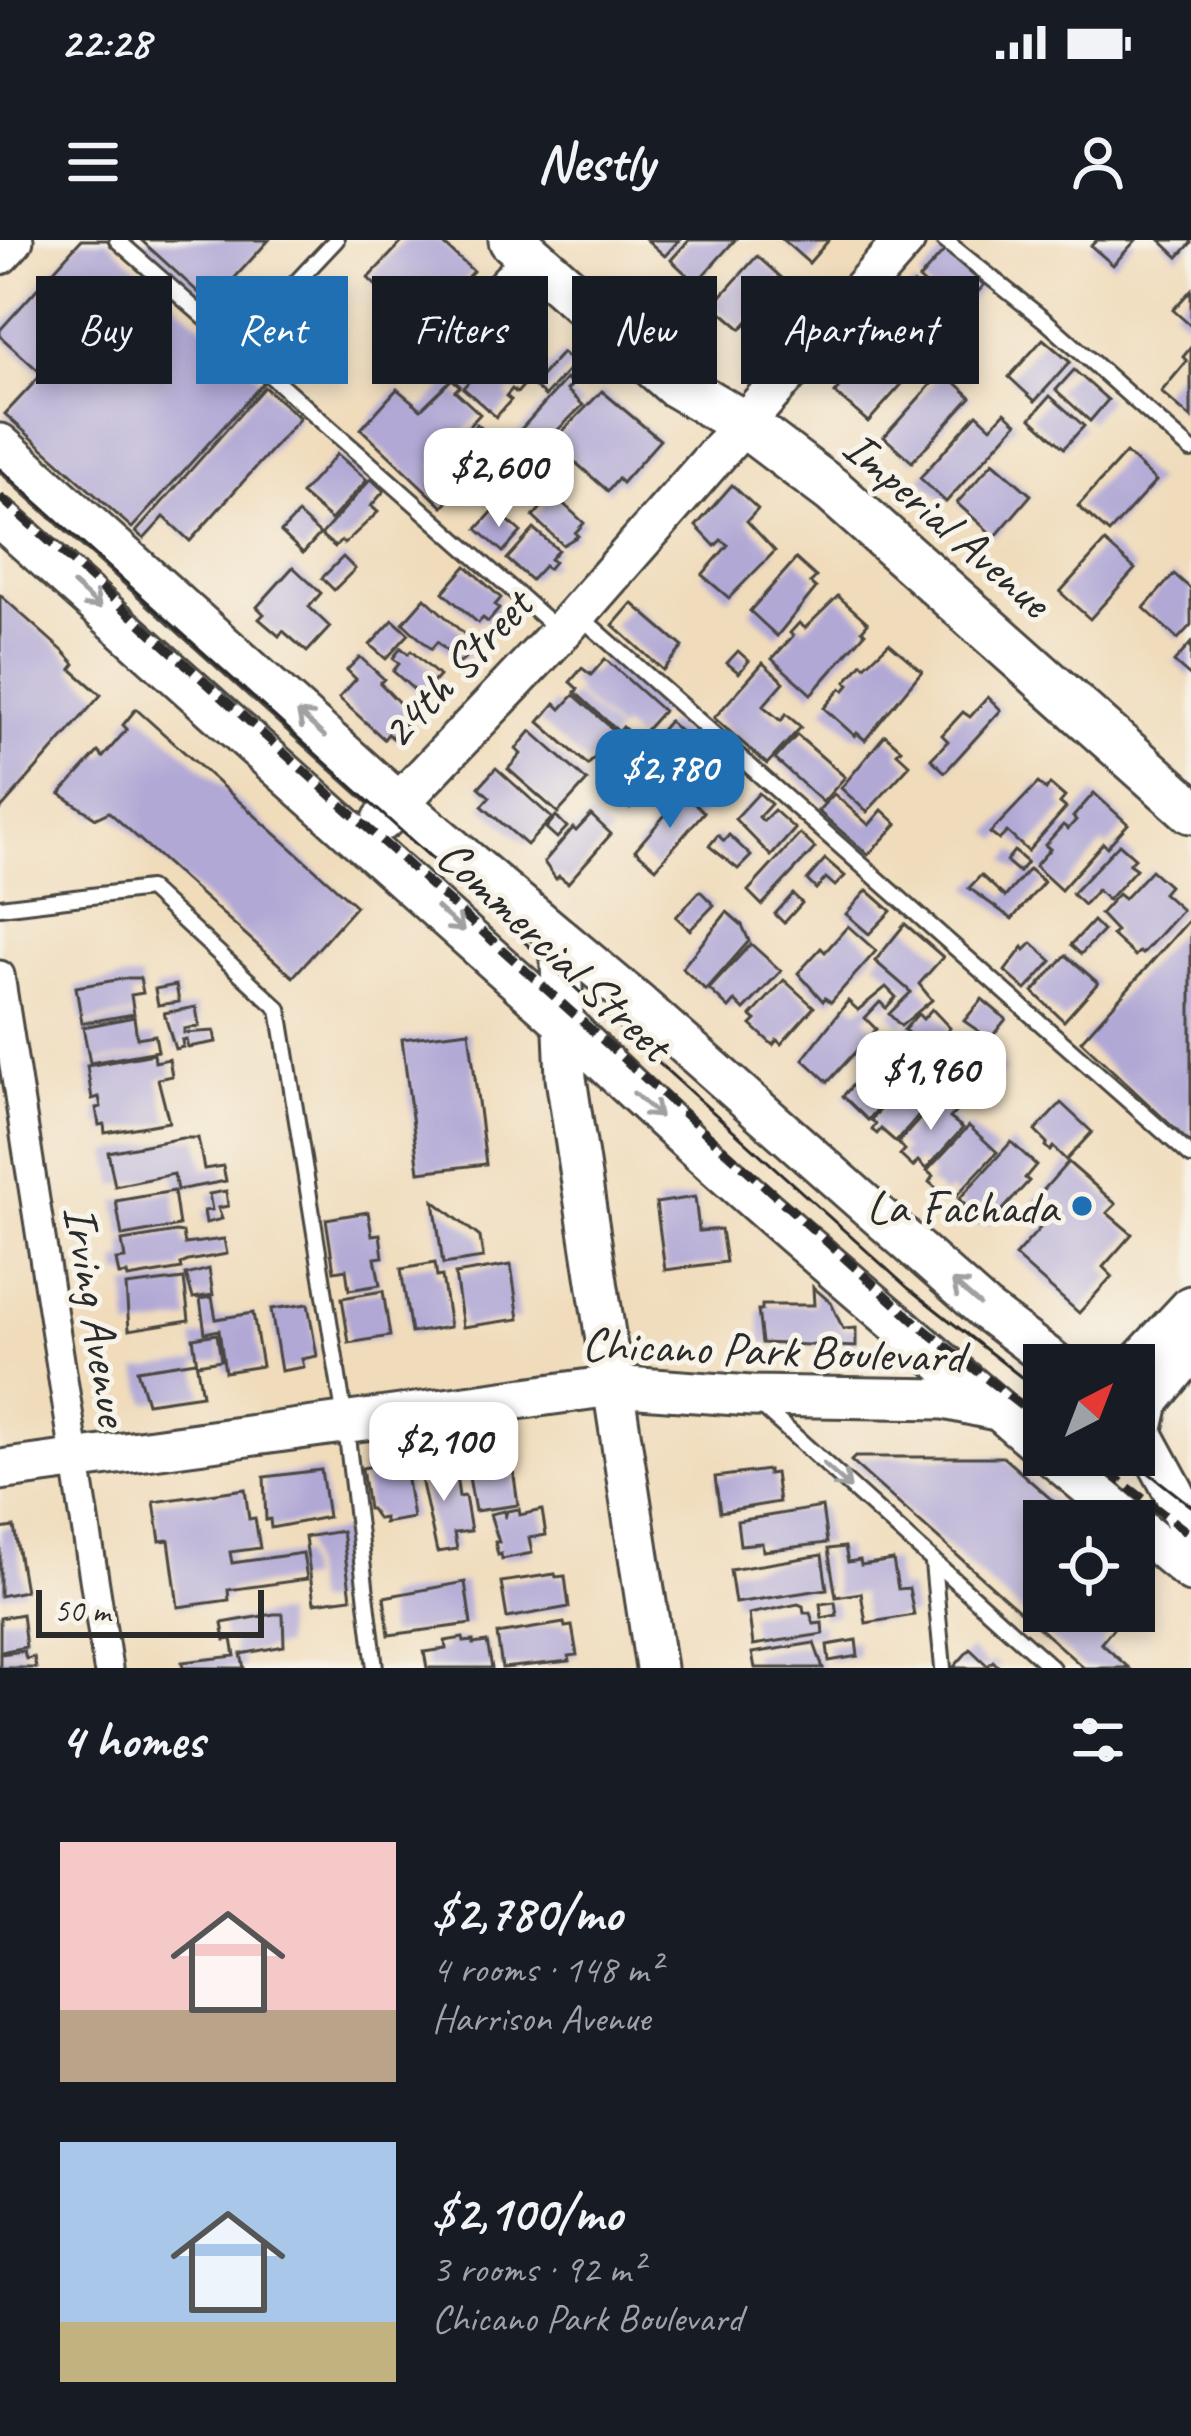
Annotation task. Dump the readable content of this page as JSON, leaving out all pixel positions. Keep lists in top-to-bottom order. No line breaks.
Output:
{"streets":{"main road":["Imperial Avenue","24th Street","Commercial Street","Chicano Park Boulevard"],"street":["Irving Avenue"]},"crossings":[["Imperial Avenue","24th Street"],["24th Street","Commercial Street"],["Commercial Street","Chicano Park Boulevard"],["Irving Avenue","Chicano Park Boulevard"]],"places":["La Fachada"],"scale_bar":"50 m","north":"top right","page":{"status":"22:28","header":"Nestly","chip":["Buy","Rent","Filters","New","Apartment"],"price":["$2,600","$2,780","$1,960","$2,100"],"scale":"50 m","heading":"4 homes","list":[{"name":"$2,780/mo","note":"4 rooms · 148 m² · Harrison Avenue"},{"name":"$2,100/mo","note":"3 rooms · 92 m² · Chicano Park Boulevard"}]}}
